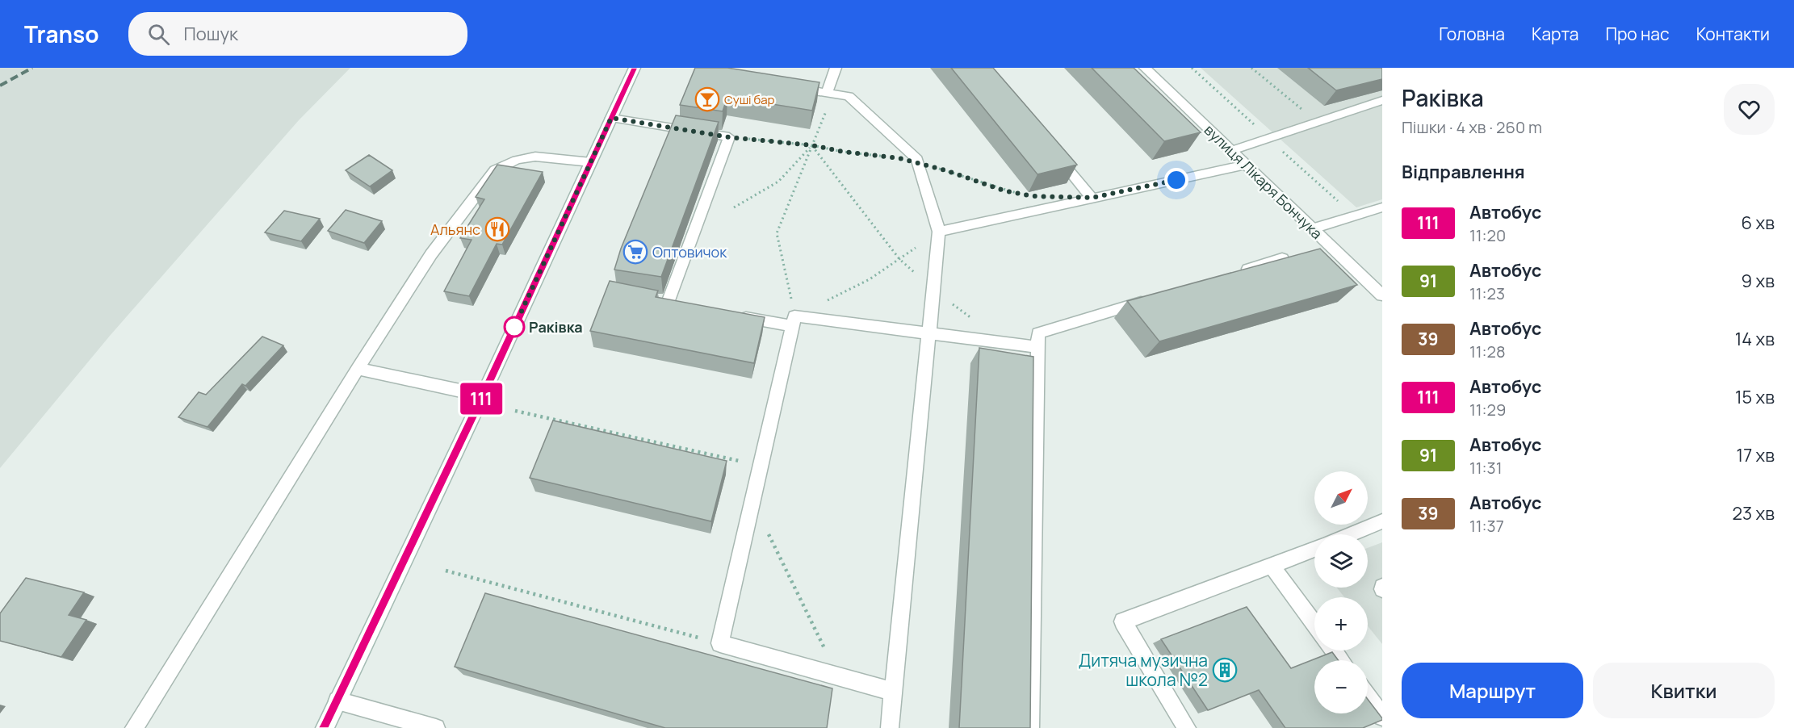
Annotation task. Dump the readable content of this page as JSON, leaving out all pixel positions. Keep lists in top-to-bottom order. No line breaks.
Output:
{"streets":{"main road":["вулиця Лікаря Бончука"]},"places":{"bar":["Суші бар"],"restaurant":["Альянс"],"supermarket":["Оптовичок"],"other":["Раківка"],"building":["Дитяча музична школа №2"]},"lines":["bus line 111"],"north":"top right","page":{"header":"Transo","search":"Пошук","nav":["Головна","Карта","Про нас","Контакти"],"on_map":"111","heading":[["Раківка","Пішки · 4 хв · 260 m"],"Відправлення"],"list":[{"mark":"111","name":"Автобус","note":"11:20","value":"6 хв"},{"mark":"91","name":"Автобус","note":"11:23","value":"9 хв"},{"mark":"39","name":"Автобус","note":"11:28","value":"14 хв"},{"mark":"111","name":"Автобус","note":"11:29","value":"15 хв"},{"mark":"91","name":"Автобус","note":"11:31","value":"17 хв"},{"mark":"39","name":"Автобус","note":"11:37","value":"23 хв"}],"map_buttons":["+","−"],"buttons":["Маршрут","Квитки"]}}
